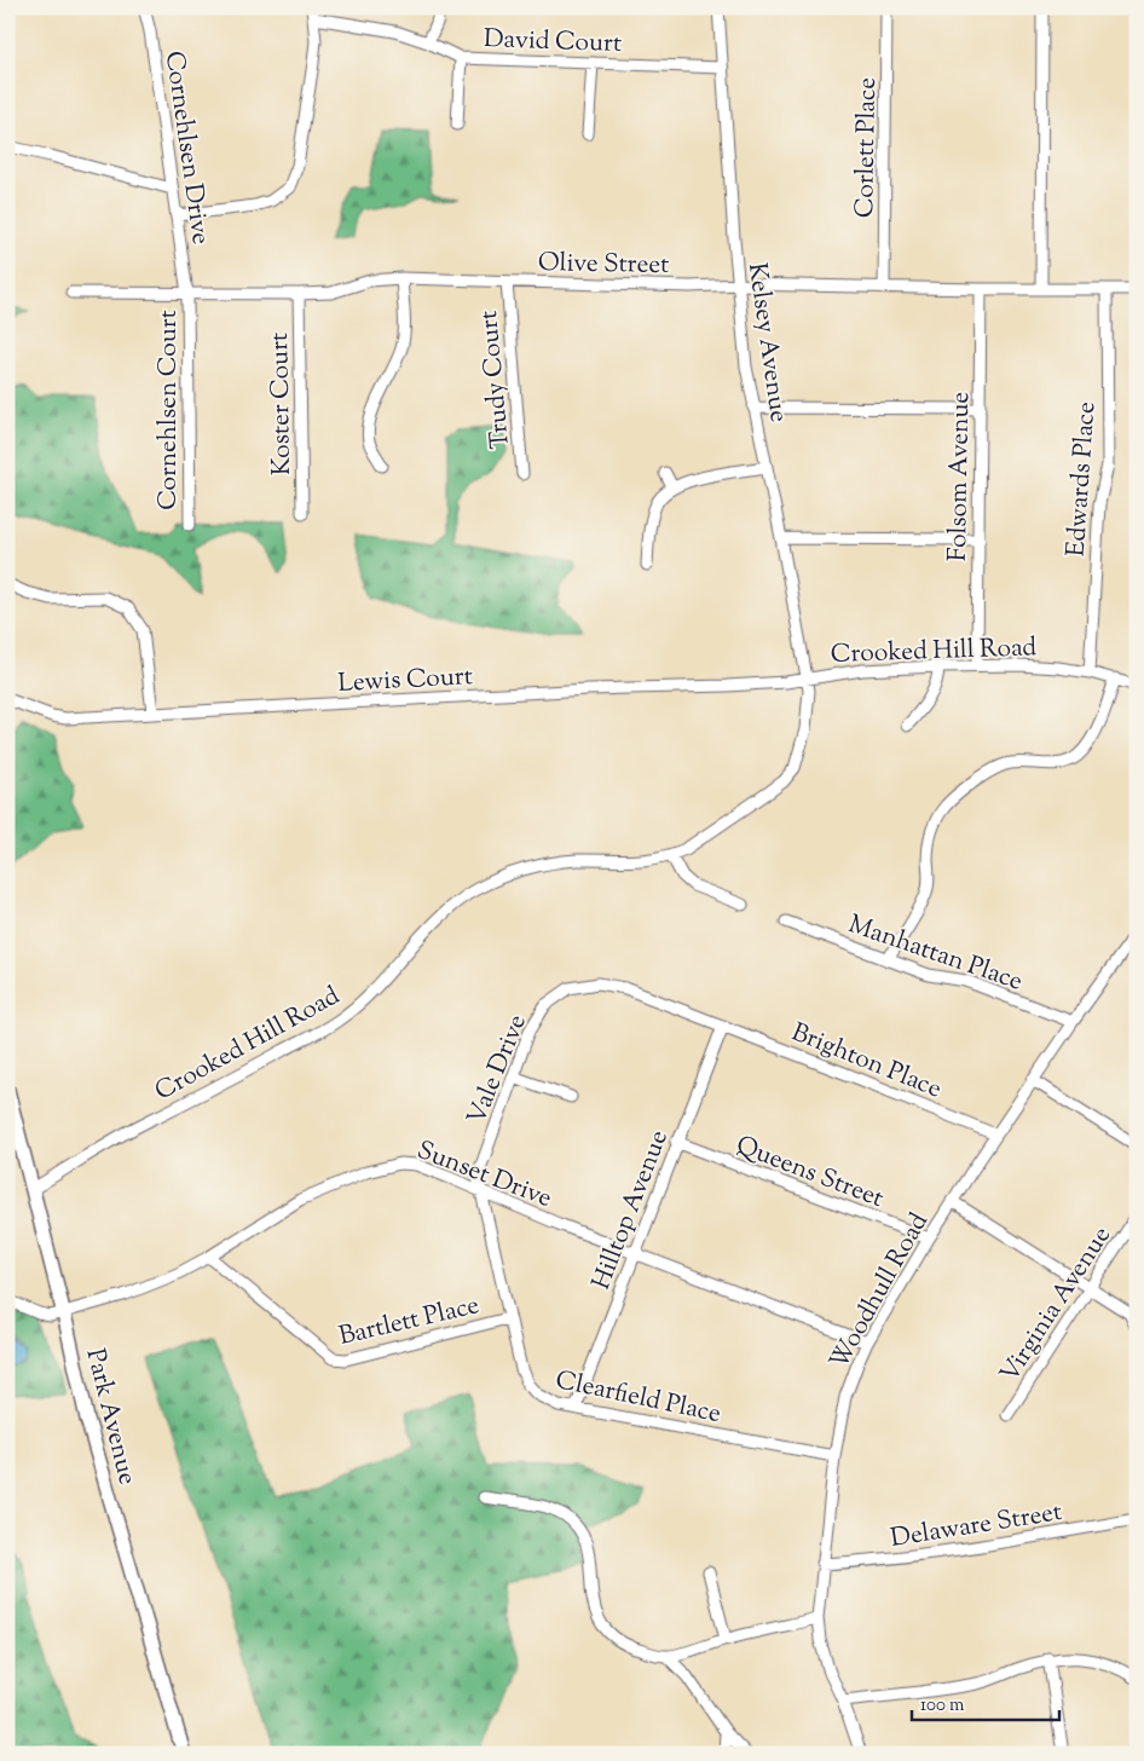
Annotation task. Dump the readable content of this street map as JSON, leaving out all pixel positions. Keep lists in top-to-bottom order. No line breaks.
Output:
{"streets":{"main road":["Park Avenue"],"street":["David Court","Cornehlsen Drive","Corlett Place","Olive Street","Kelsey Avenue","Trudy Court","Koster Court","Cornehlsen Court","Folsom Avenue","Edwards Place","Crooked Hill Road","Lewis Court","Manhattan Place","Brighton Place","Vale Drive","Queens Street","Sunset Drive","Hilltop Avenue","Woodhull Road","Virginia Avenue","Bartlett Place","Clearfield Place","Delaware Street"]},"crossings":[["David Court","Kelsey Avenue"],["Cornehlsen Drive","Olive Street"],["Cornehlsen Drive","Cornehlsen Court"],["Corlett Place","Olive Street"],["Olive Street","Kelsey Avenue"],["Olive Street","Trudy Court"],["Olive Street","Koster Court"],["Olive Street","Cornehlsen Court"],["Olive Street","Folsom Avenue"],["Olive Street","Edwards Place"],["Kelsey Avenue","Crooked Hill Road"],["Kelsey Avenue","Lewis Court"],["Folsom Avenue","Crooked Hill Road"],["Edwards Place","Crooked Hill Road"],["Crooked Hill Road","Lewis Court"],["Crooked Hill Road","Park Avenue"],["Manhattan Place","Woodhull Road"],["Brighton Place","Vale Drive"],["Brighton Place","Hilltop Avenue"],["Brighton Place","Woodhull Road"],["Vale Drive","Sunset Drive"],["Vale Drive","Hilltop Avenue"],["Vale Drive","Clearfield Place"],["Queens Street","Hilltop Avenue"],["Queens Street","Woodhull Road"],["Sunset Drive","Hilltop Avenue"],["Sunset Drive","Woodhull Road"],["Sunset Drive","Bartlett Place"],["Sunset Drive","Clearfield Place"],["Sunset Drive","Park Avenue"],["Hilltop Avenue","Clearfield Place"],["Woodhull Road","Clearfield Place"],["Woodhull Road","Delaware Street"],["Bartlett Place","Clearfield Place"]],"scale_bar":"100 m"}
